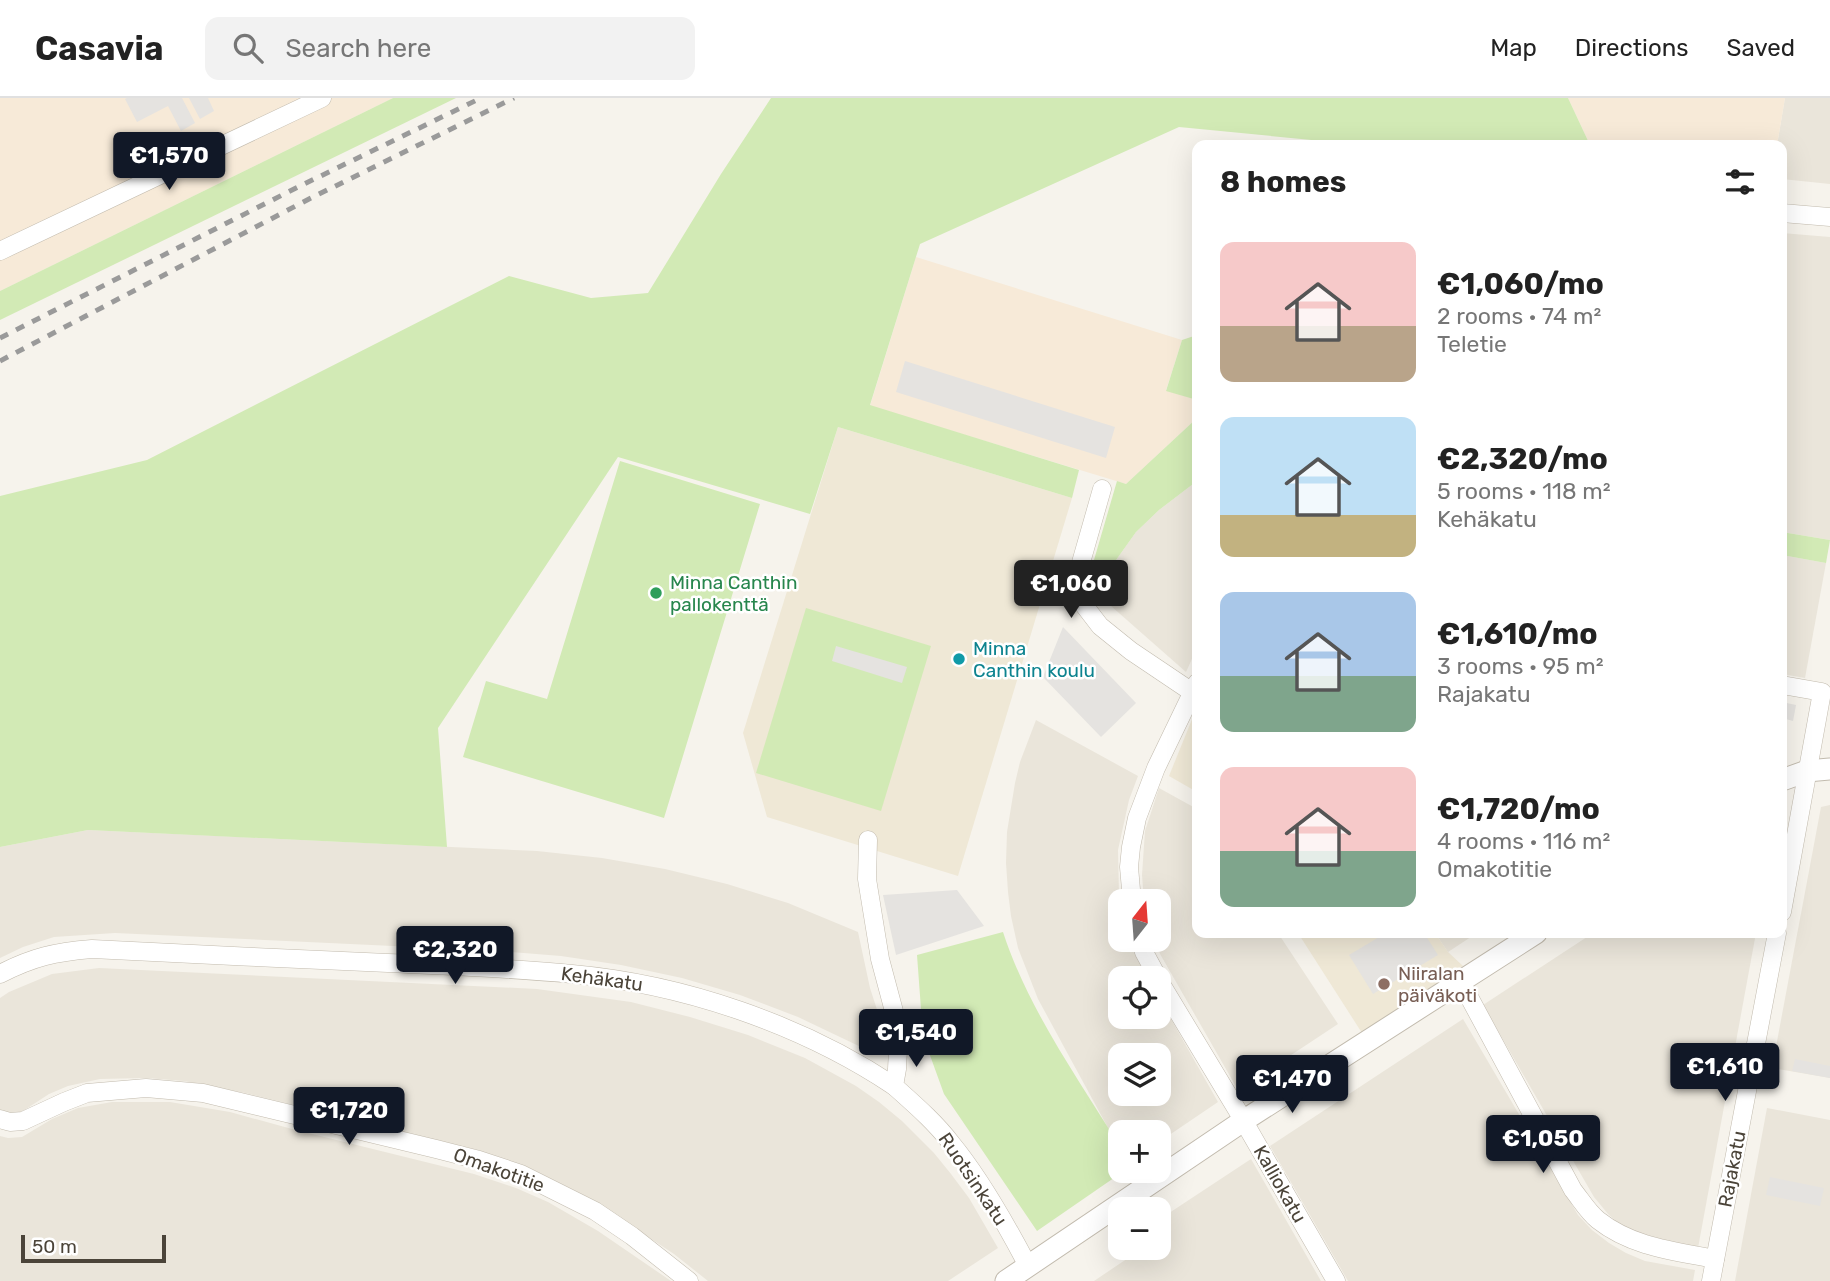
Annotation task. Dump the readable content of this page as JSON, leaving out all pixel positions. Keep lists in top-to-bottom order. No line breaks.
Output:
{"streets":{"street":["Kehäkatu","Rajakatu","Omakotitie","Ruotsinkatu","Kalliokatu"]},"crossings":[["Kehäkatu","Ruotsinkatu"]],"places":["Minna Canthin pallokenttä","Minna Canthin koulu","Niiralan päiväkoti"],"scale_bar":"50 m","north":"top","page":{"header":"Casavia","search":"Search here","nav":["Map","Directions","Saved"],"price":["€1,570","€1,060","€2,320","€1,540","€1,610","€1,470","€1,720","€1,050"],"heading":"8 homes","list":[{"name":"€1,060/mo","note":"2 rooms · 74 m² · Teletie"},{"name":"€2,320/mo","note":"5 rooms · 118 m² · Kehäkatu"},{"name":"€1,610/mo","note":"3 rooms · 95 m² · Rajakatu"},{"name":"€1,720/mo","note":"4 rooms · 116 m² · Omakotitie"}],"map_buttons":["+","−"],"scale":"50 m"}}
